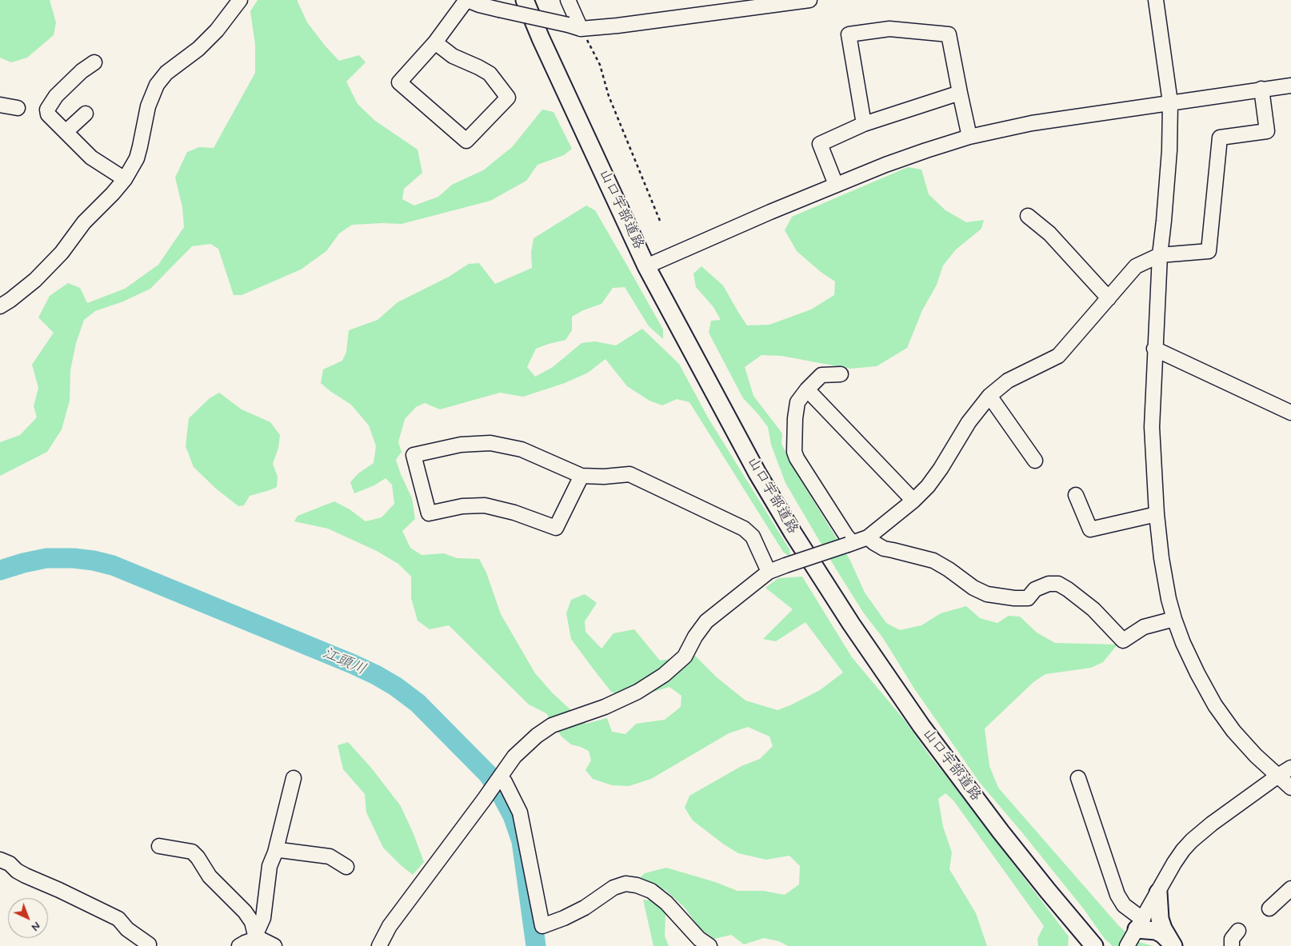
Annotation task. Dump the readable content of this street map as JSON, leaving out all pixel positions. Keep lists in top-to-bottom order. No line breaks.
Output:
{"streets":{"main road":["山口宇部道路"]},"water":["江頭川"],"north":"bottom right"}
